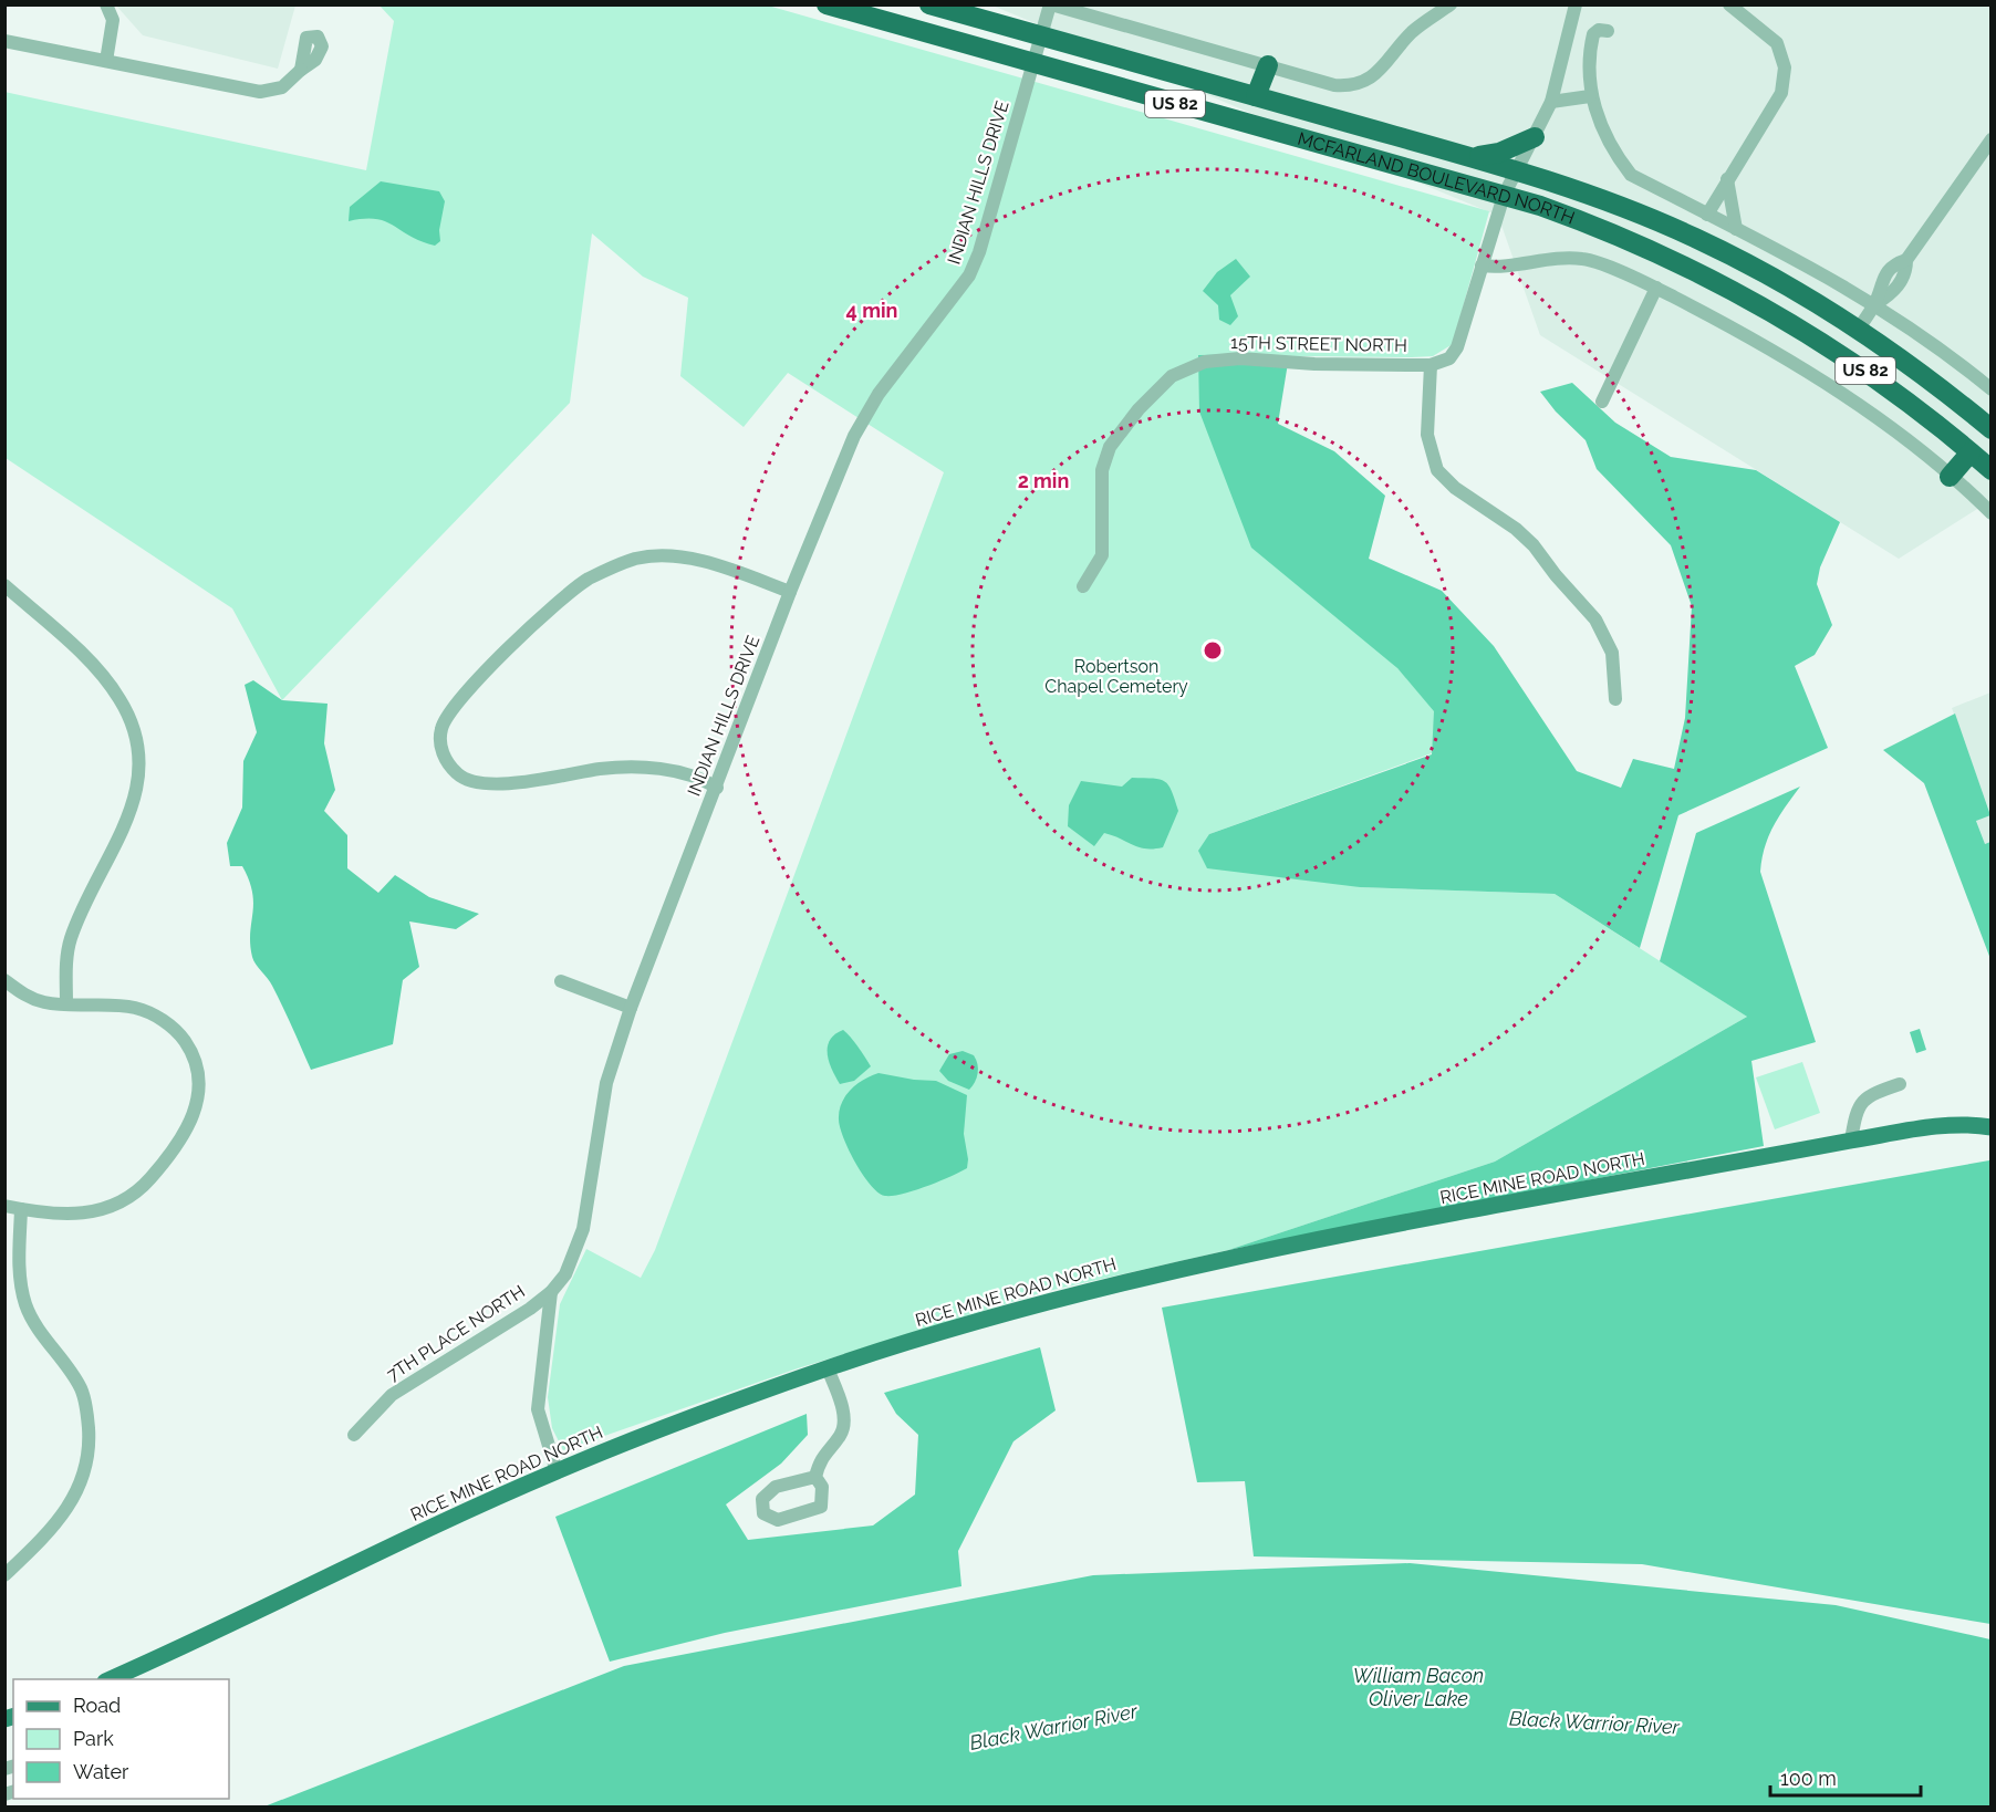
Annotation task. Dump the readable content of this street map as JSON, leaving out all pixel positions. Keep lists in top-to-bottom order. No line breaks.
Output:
{"streets":{"highway":["US 82","MCFARLAND BOULEVARD NORTH"],"main road":["RICE MINE ROAD NORTH"],"street":["INDIAN HILLS DRIVE","15TH STREET NORTH","7TH PLACE NORTH"]},"crossings":[["MCFARLAND BOULEVARD NORTH","INDIAN HILLS DRIVE"],["INDIAN HILLS DRIVE","RICE MINE ROAD NORTH"],["INDIAN HILLS DRIVE","7TH PLACE NORTH"]],"water":["William Bacon Oliver Lake","Black Warrior River"],"parks":["Robertson Chapel Cemetery"],"legend":["Road","Park","Water"],"scale_bar":"100 m","rings":["4 min","2 min"]}
